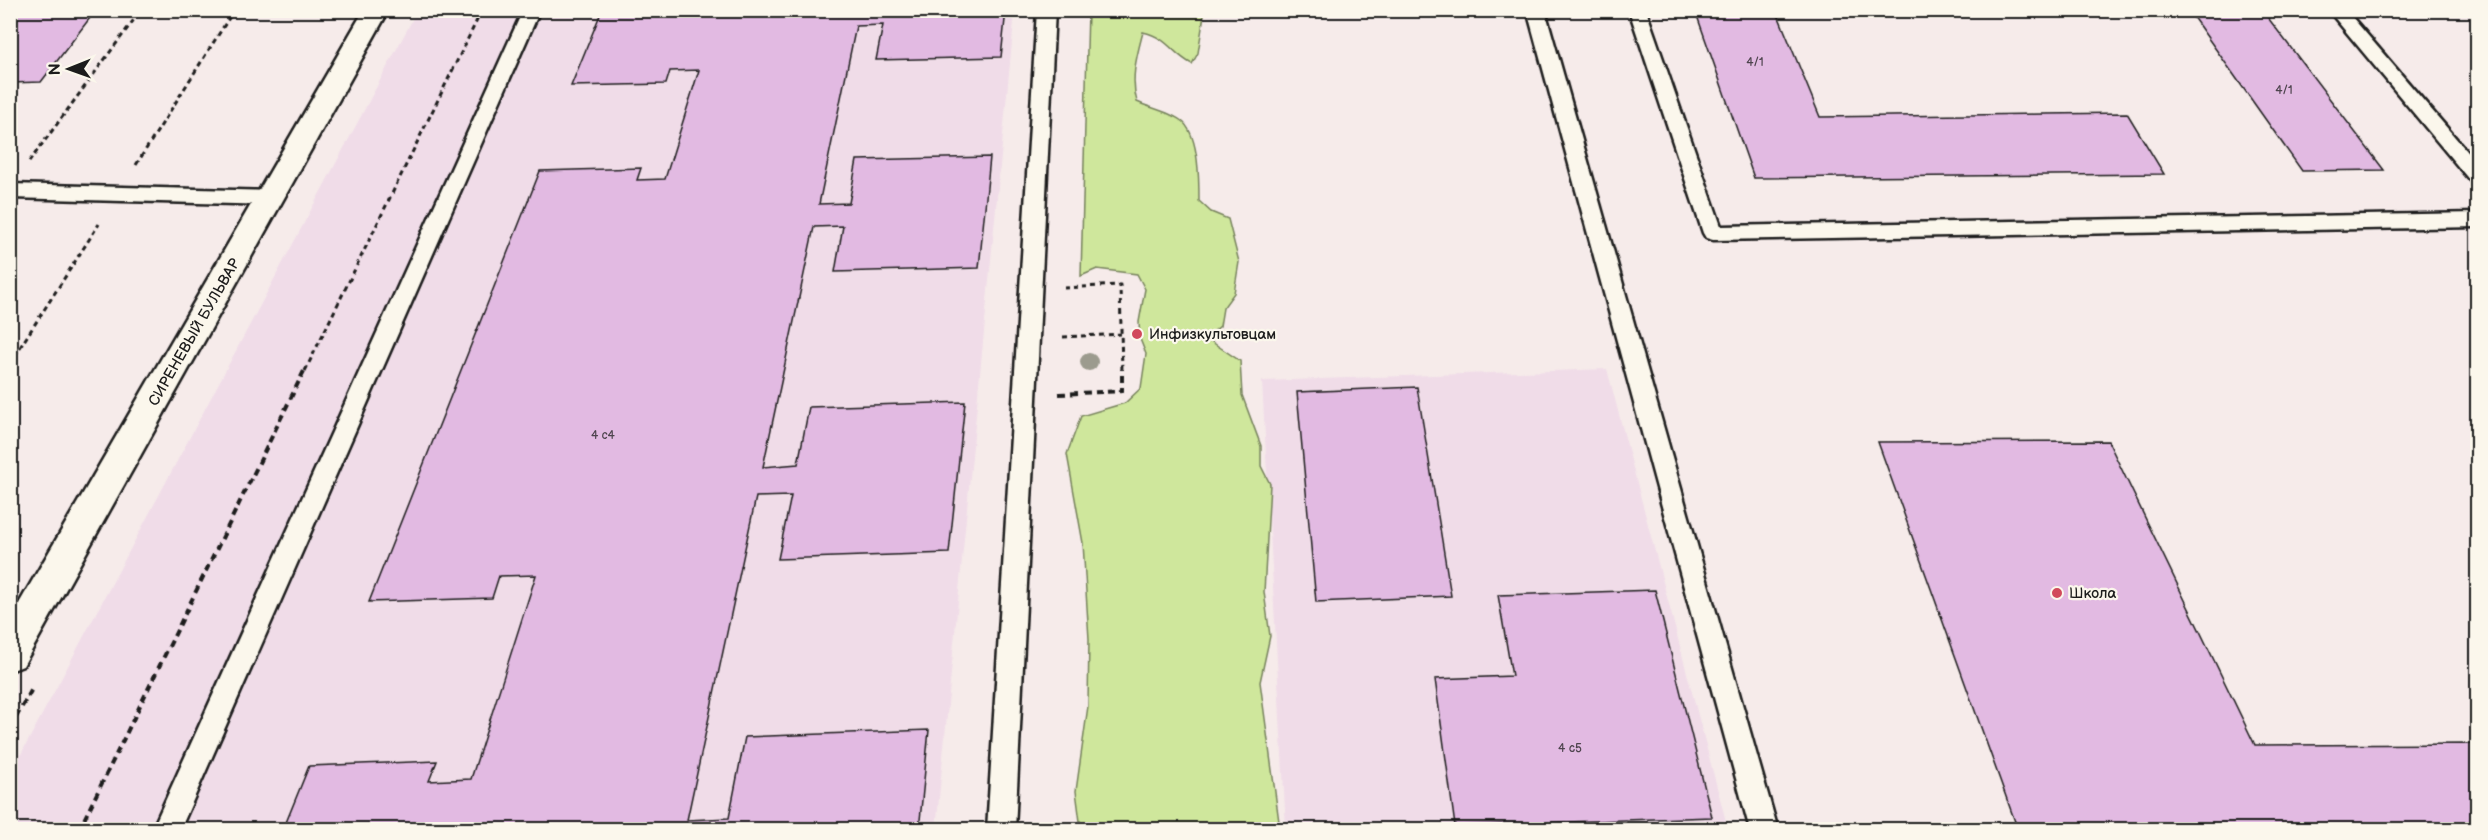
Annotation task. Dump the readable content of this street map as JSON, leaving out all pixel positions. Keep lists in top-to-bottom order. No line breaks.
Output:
{"streets":{"main road":["СИРЕНЕВЫЙ БУЛЬВАР"]},"places":["Инфизкультовцам","Школа"],"house_numbers":["4/1","4/1","4 с4","4 c5"],"north":"left"}
